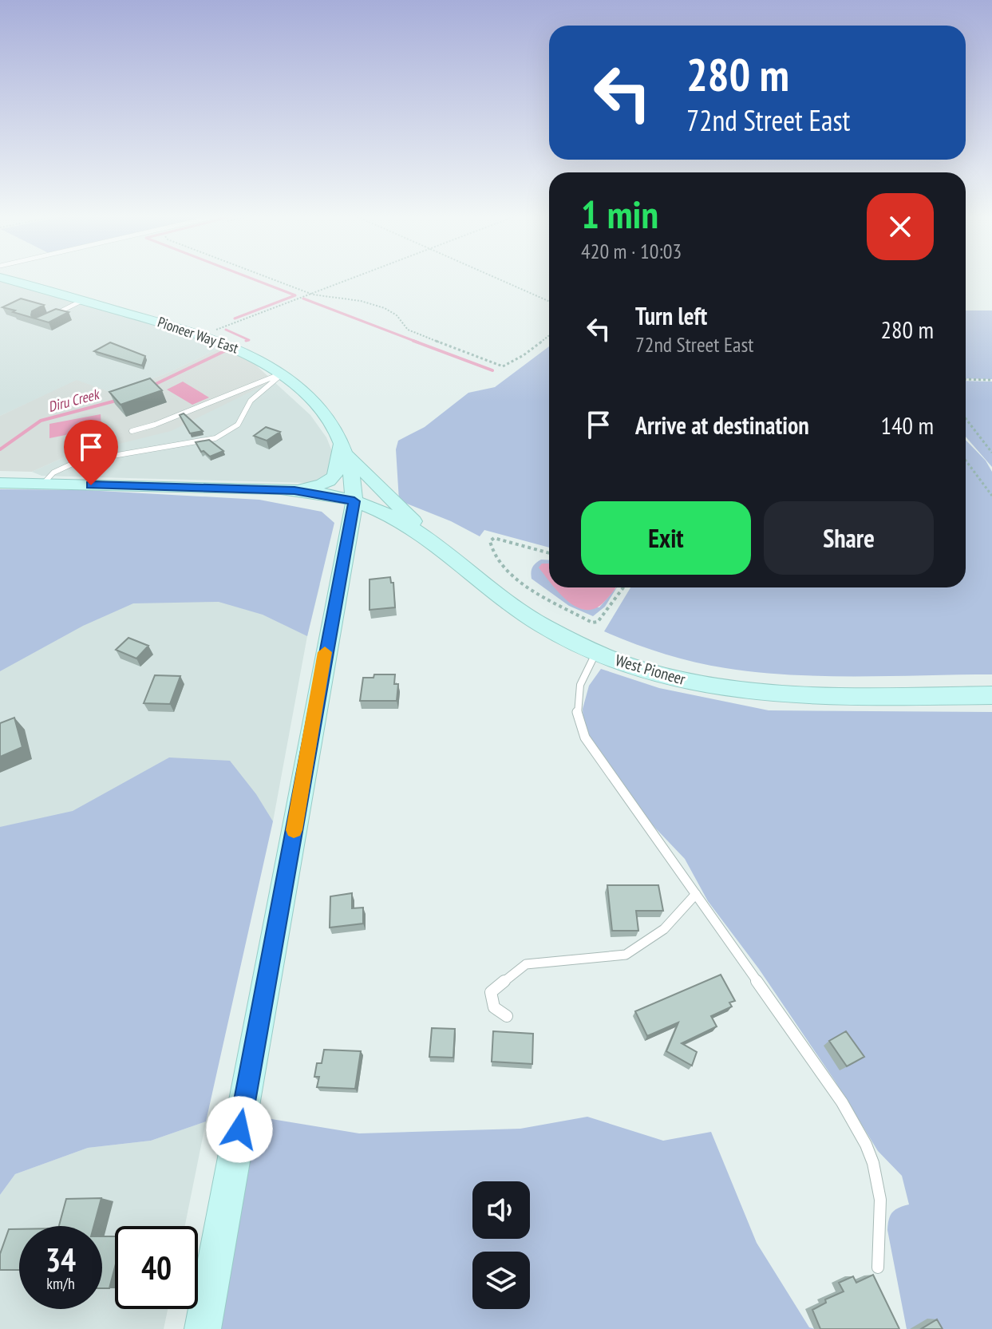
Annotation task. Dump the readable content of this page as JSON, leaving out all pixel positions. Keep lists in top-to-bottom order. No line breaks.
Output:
{"streets":{"main road":["Pioneer Way East","West Pioneer"]},"crossings":[["Pioneer Way East","West Pioneer"]],"water":["Diru Creek"],"page":{"turn":["280 m","72nd Street East"],"heading":["1 min","420 m · 10:03"],"list":[{"name":"Turn left","note":"72nd Street East","value":"280 m"},{"name":"Arrive at destination","value":"140 m"}],"buttons":["Exit","Share"],"speed":"34 km/h","limit":"40"}}
